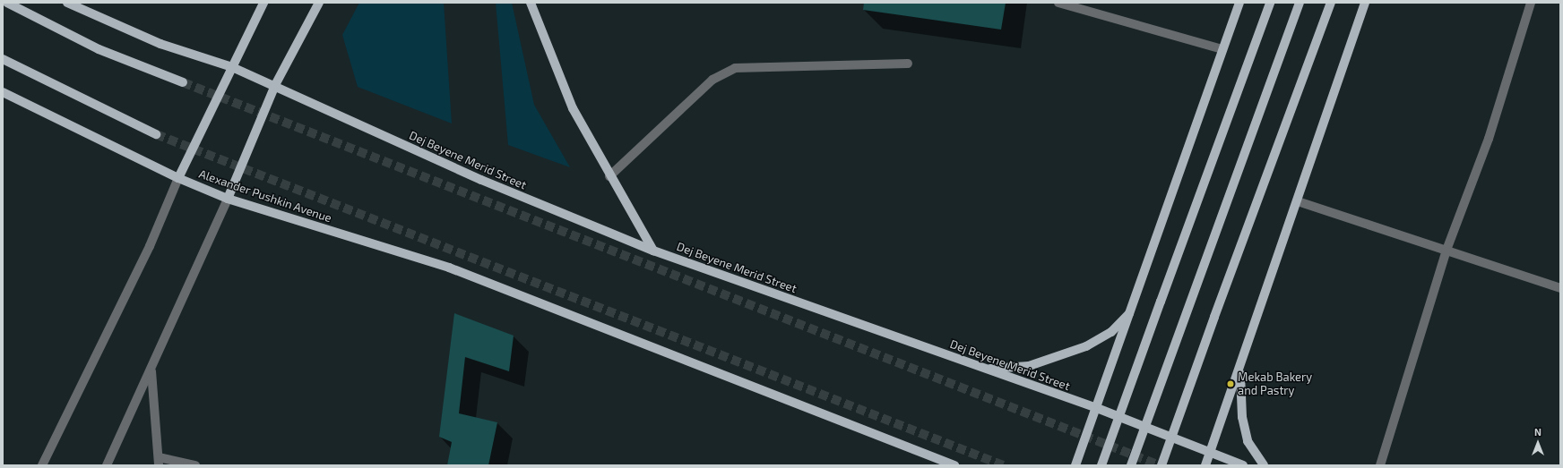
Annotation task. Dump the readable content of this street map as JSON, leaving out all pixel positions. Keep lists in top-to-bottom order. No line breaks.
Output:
{"streets":{"main road":["Dej Beyene Merid Street","Alexander Pushkin Avenue"]},"places":["Mekab Bakery and Pastry"],"north":"top"}
